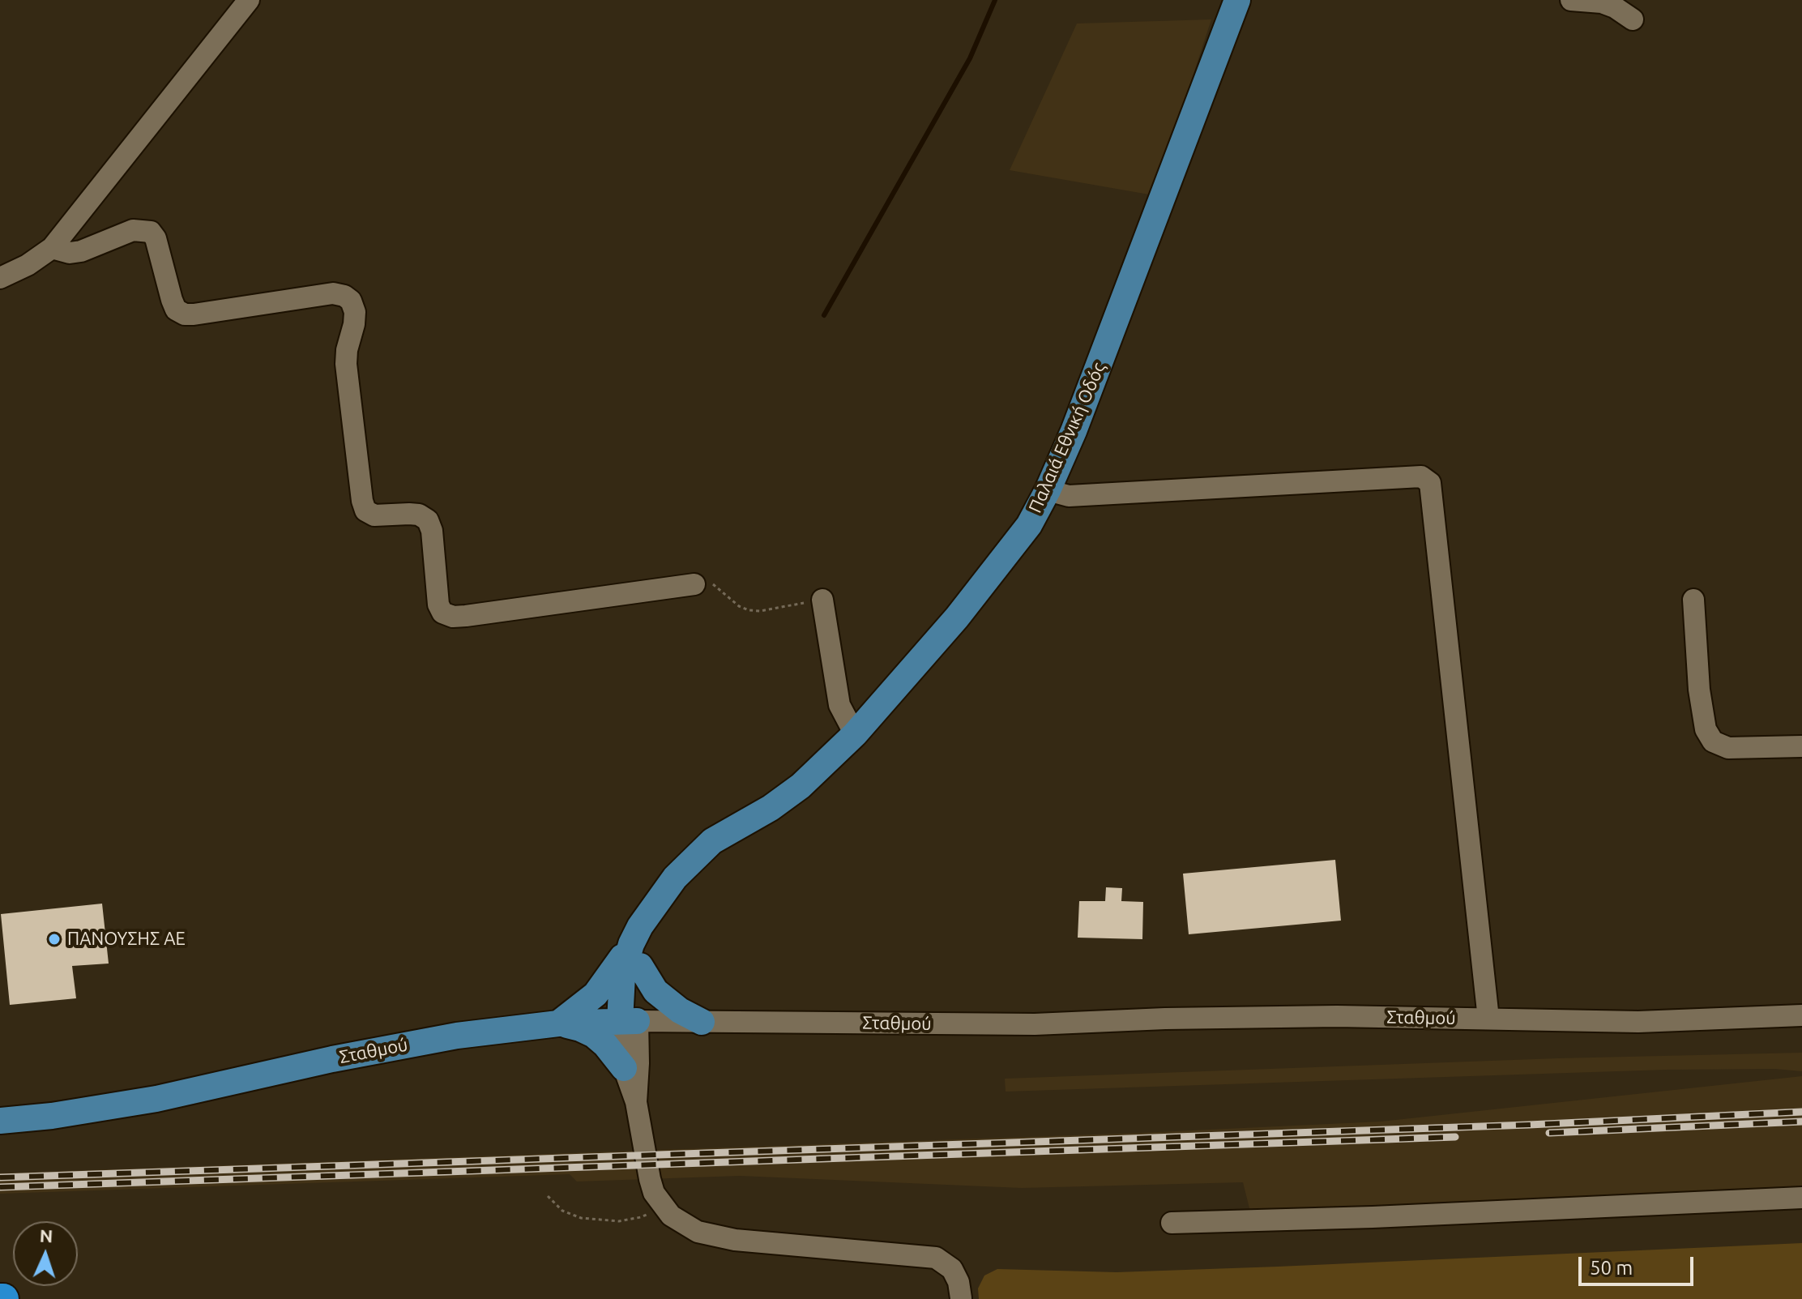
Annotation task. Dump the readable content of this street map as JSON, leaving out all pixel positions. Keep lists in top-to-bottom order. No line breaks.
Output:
{"streets":{"main road":["Παλαιά Εθνική Οδός","Σταθμού"]},"crossings":[["Παλαιά Εθνική Οδός","Σταθμού"]],"places":["ΠΑΝΟΥΣΗΣ ΑΕ"],"scale_bar":"50 m","north":"top"}
